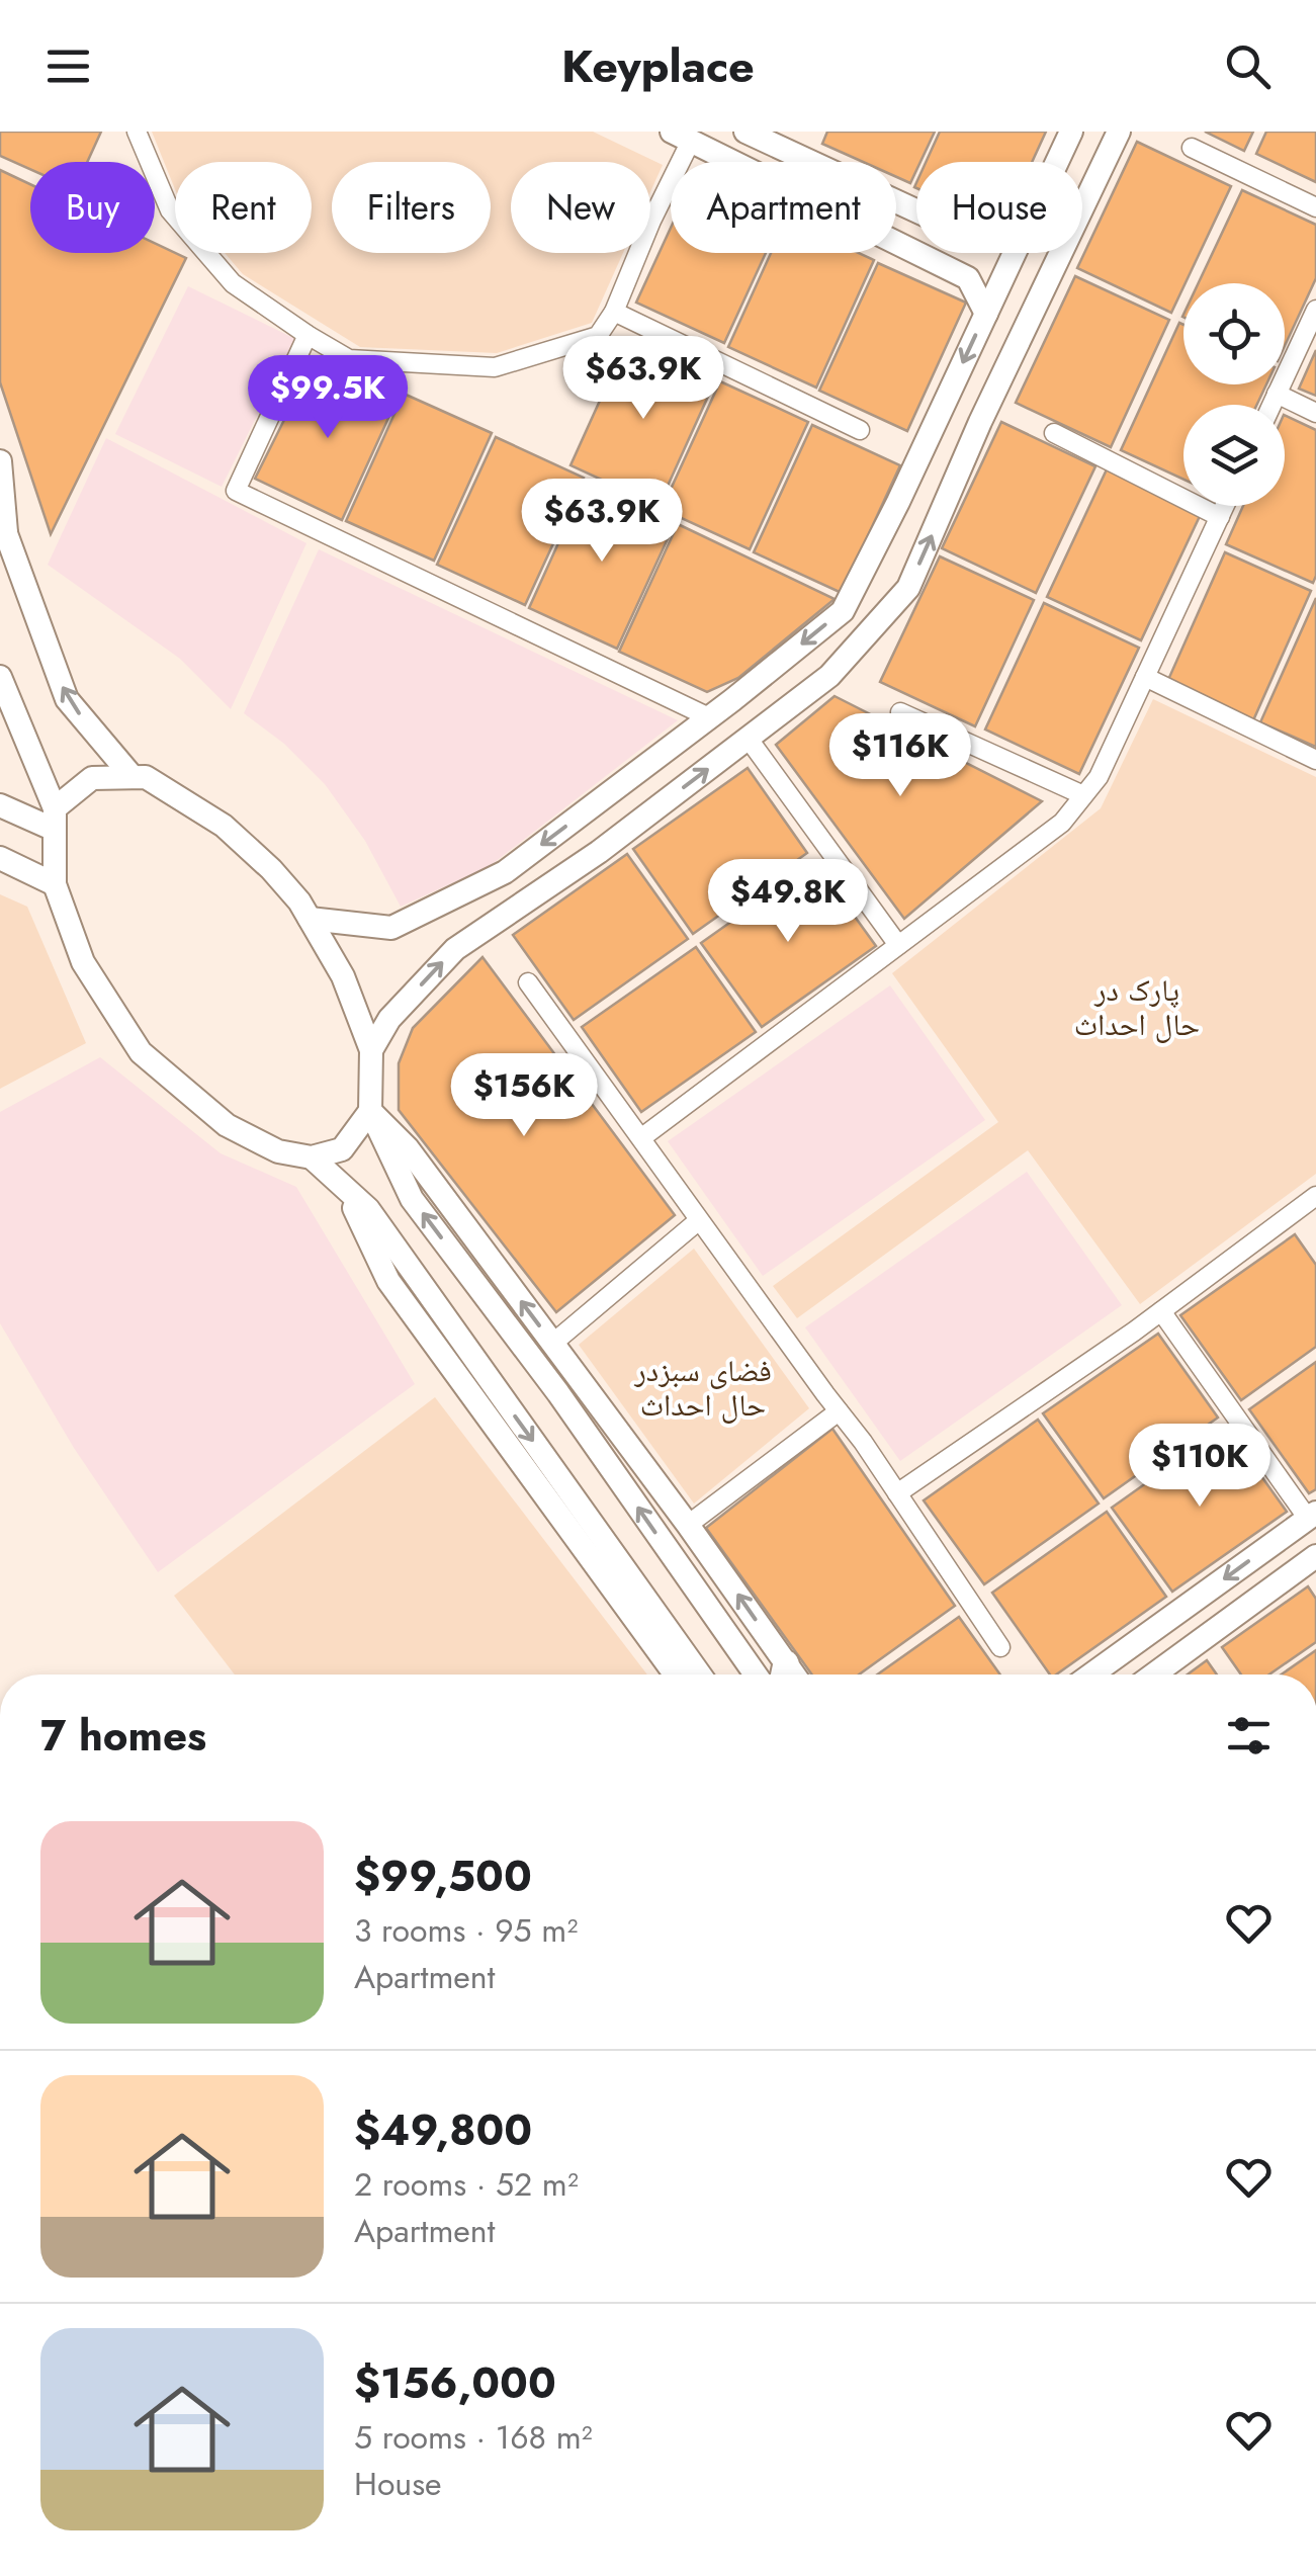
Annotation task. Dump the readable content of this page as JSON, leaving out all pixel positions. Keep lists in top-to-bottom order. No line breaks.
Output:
{"parks":["پارک در حال احداث","فضای سبزدر حال احداث"],"page":{"header":"Keyplace","chip":["Buy","Rent","Filters","New","Apartment","House"],"price":["$63.9K","$99.5K","$63.9K","$116K","$49.8K","$156K","$110K"],"heading":"7 homes","list":[{"name":"$99,500","note":"3 rooms · 95 m² · Apartment"},{"name":"$49,800","note":"2 rooms · 52 m² · Apartment"},{"name":"$156,000","note":"5 rooms · 168 m² · House"}]}}
